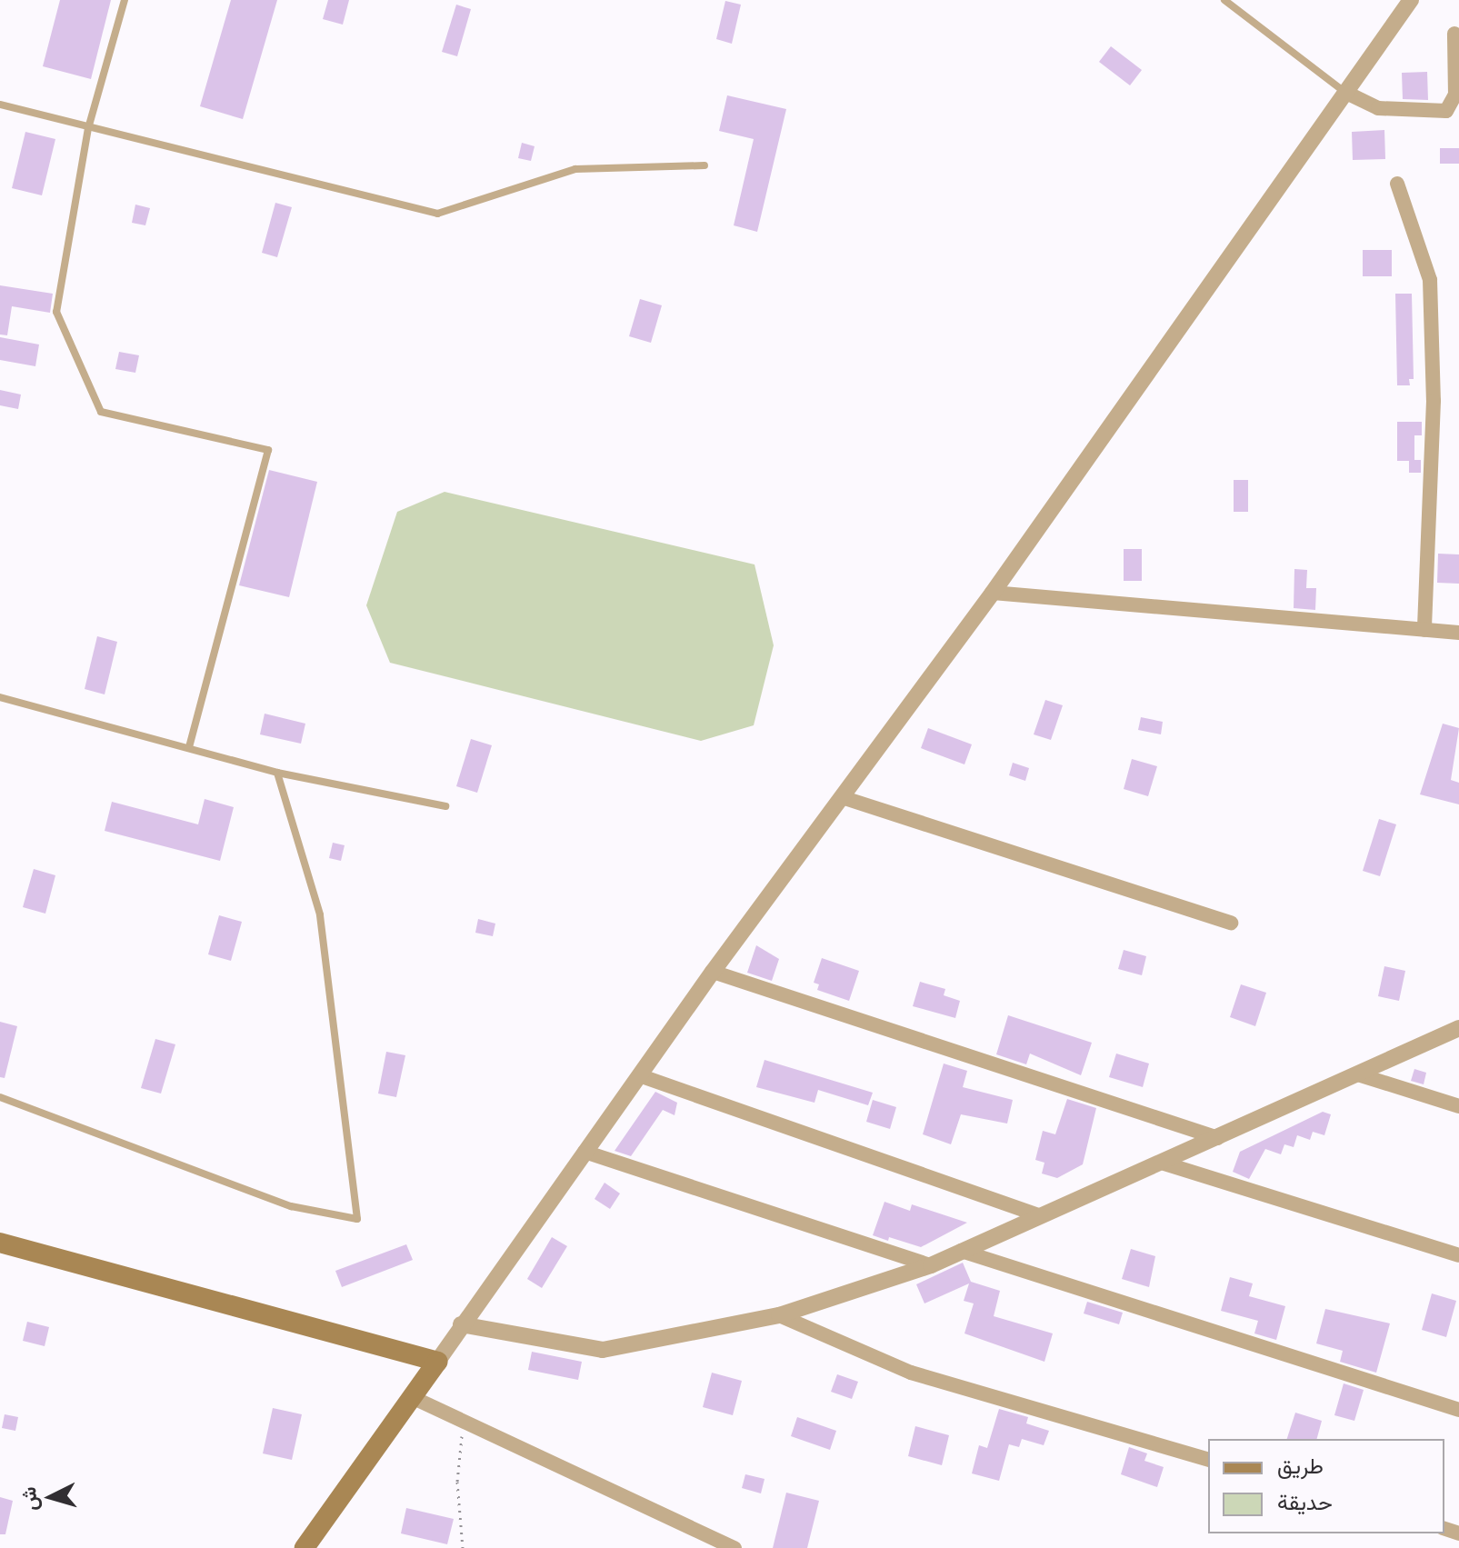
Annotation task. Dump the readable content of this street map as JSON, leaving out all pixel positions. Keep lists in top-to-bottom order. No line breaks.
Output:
{"legend":["طريق","حديقة"],"north":"left"}
